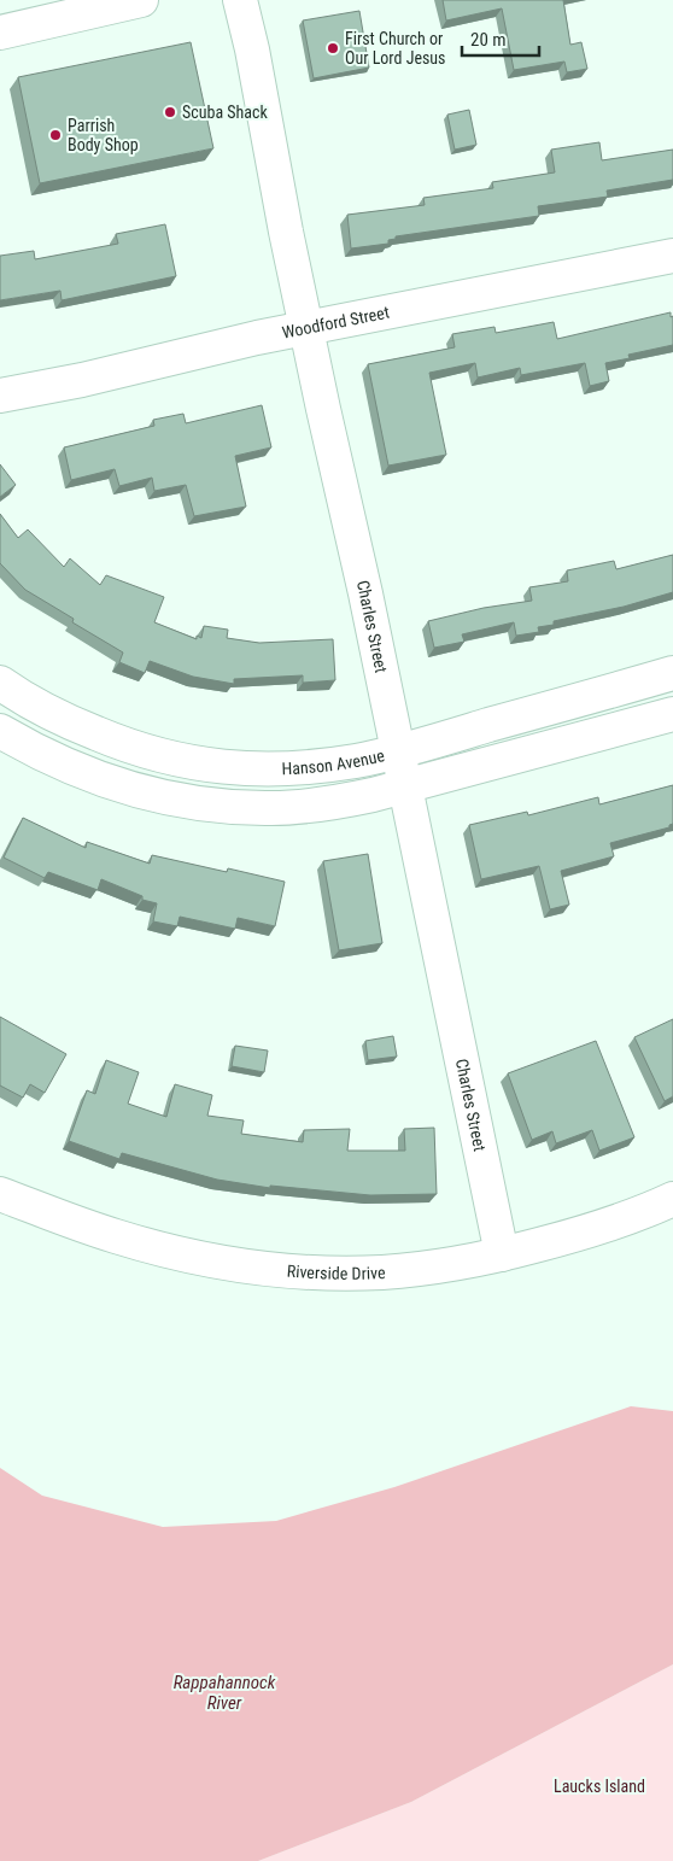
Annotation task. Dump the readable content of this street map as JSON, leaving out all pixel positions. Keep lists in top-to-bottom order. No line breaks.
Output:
{"streets":{"street":["Woodford Street","Charles Street","Hanson Avenue","Riverside Drive"]},"crossings":[["Woodford Street","Charles Street"],["Charles Street","Hanson Avenue"],["Charles Street","Riverside Drive"]],"water":["Rappahannock River"],"parks":["Laucks Island"],"places":["First Church or Our Lord Jesus","Scuba Shack","Parrish Body Shop"],"scale_bar":"20 m"}
